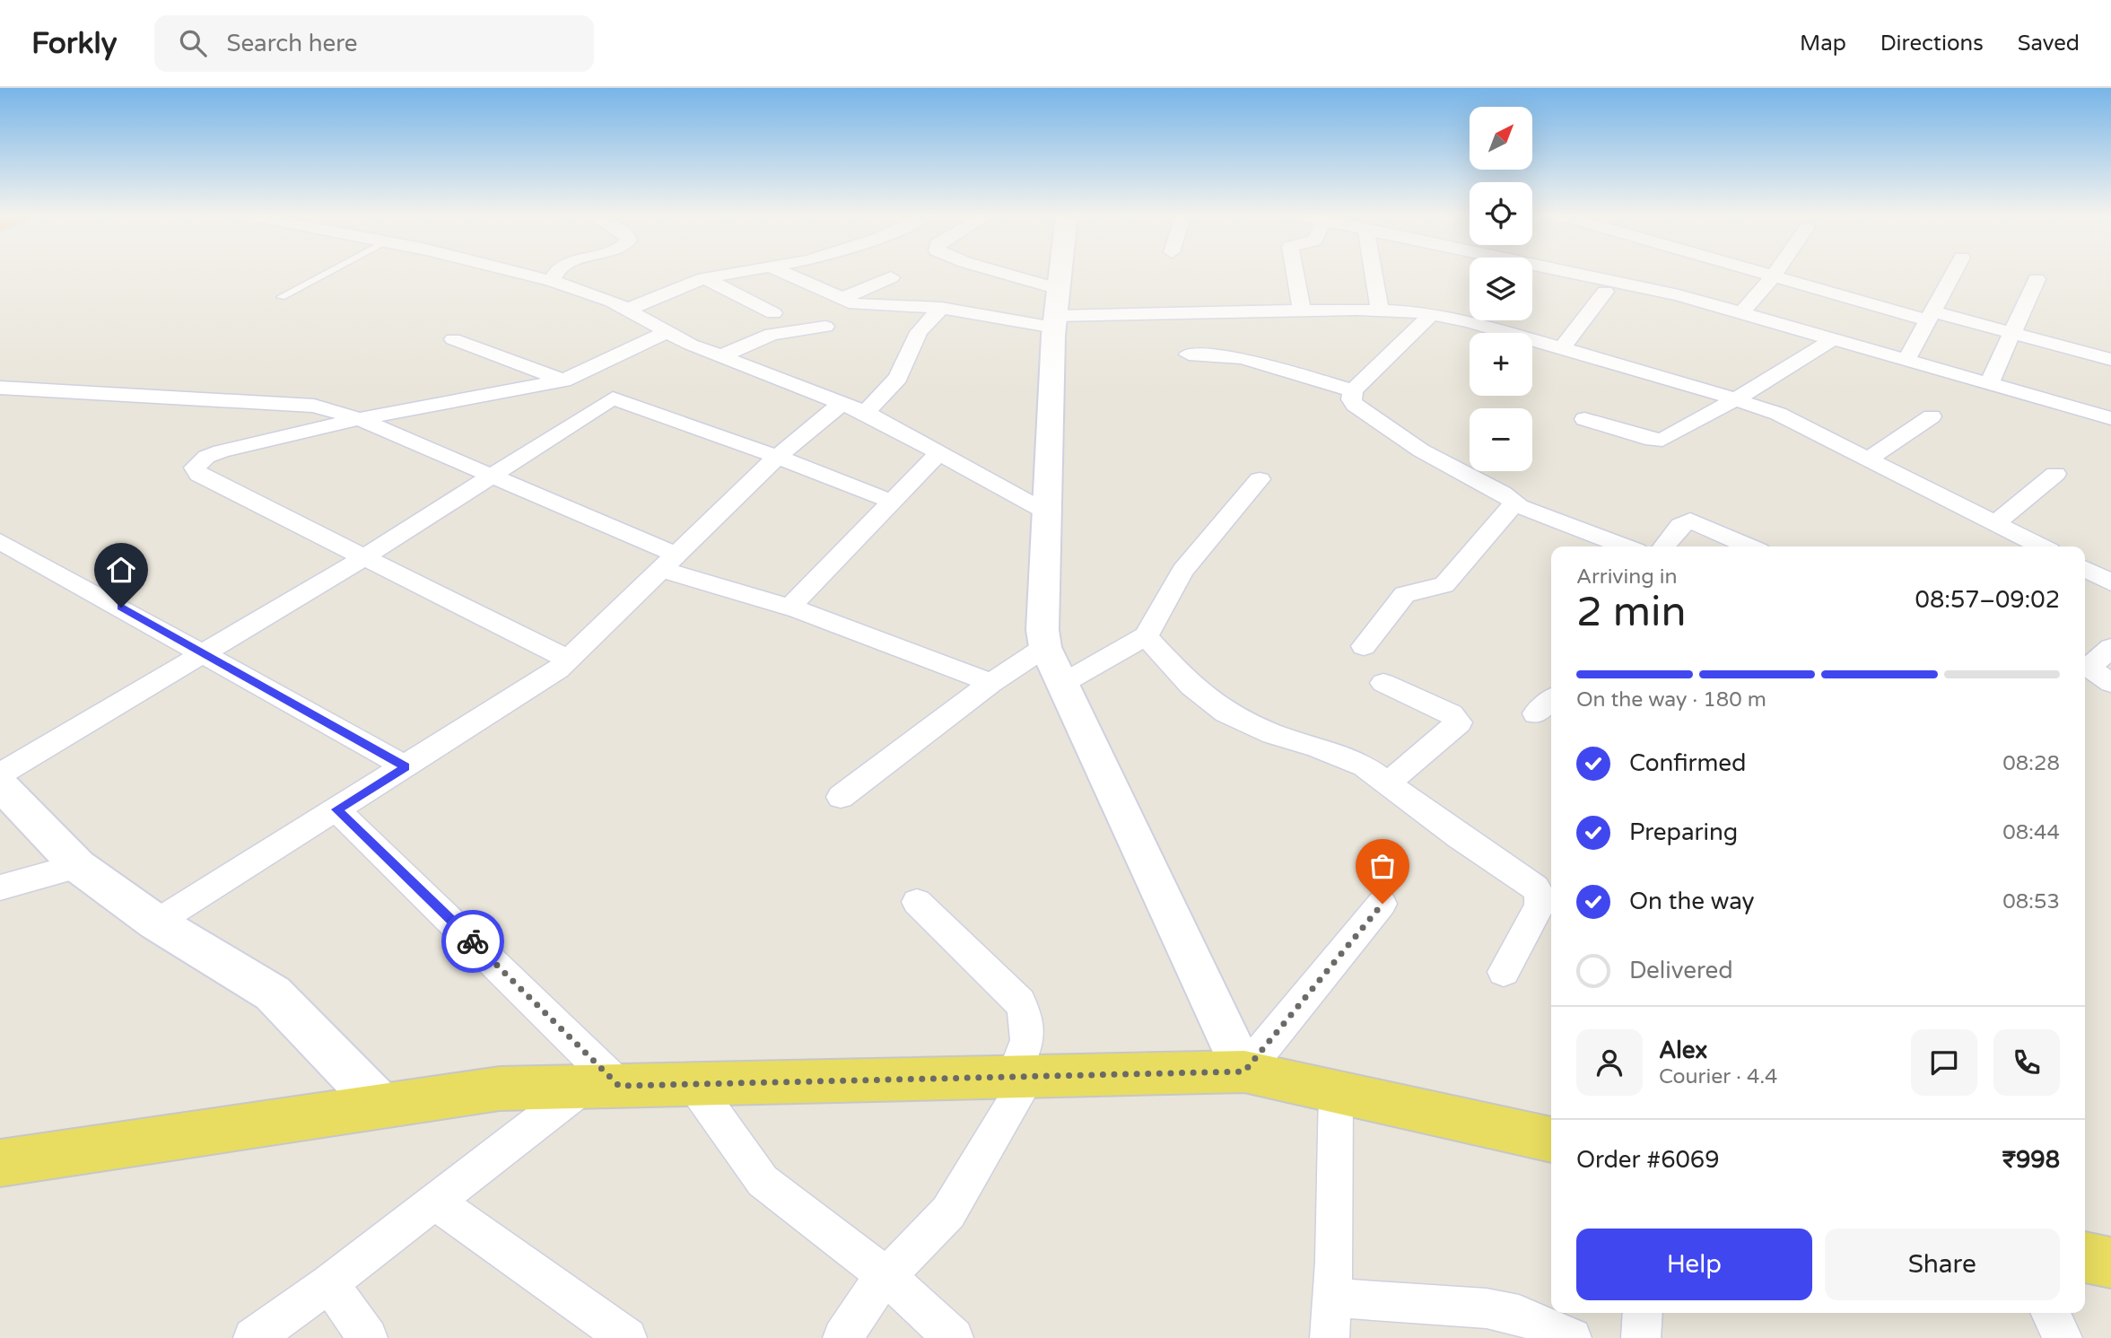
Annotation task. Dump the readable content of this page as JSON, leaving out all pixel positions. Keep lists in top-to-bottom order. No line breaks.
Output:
{"north":"top right","page":{"header":"Forkly","search":"Search here","nav":["Map","Directions","Saved"],"map_buttons":["+","−"],"heading":["2 min","Arriving in","08:57–09:02"],"panel":["Alex","Courier · 4.4","Order #6069","₹998"],"bar":"On the way · 180 m","list":[["Confirmed","08:28"],["Preparing","08:44"],["On the way","08:53"],"Delivered"],"buttons":["Help","Share"]}}
